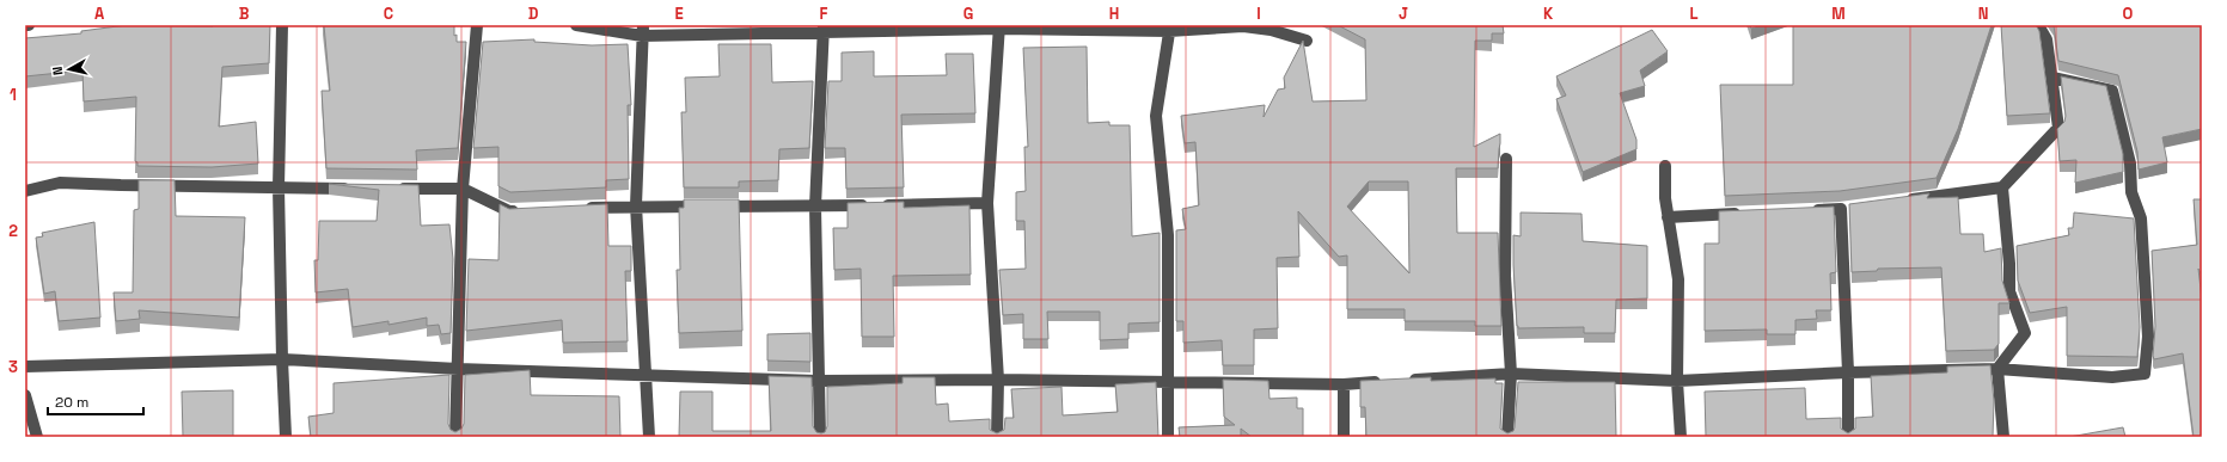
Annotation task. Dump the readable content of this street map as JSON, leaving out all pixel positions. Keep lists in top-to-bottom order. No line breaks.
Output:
{"scale_bar":"20 m","north":"left","grid":{"columns":["A","B","C","D","E","F","G","H","I","J","K","L","M","N","O"],"rows":["1","2","3"]}}
